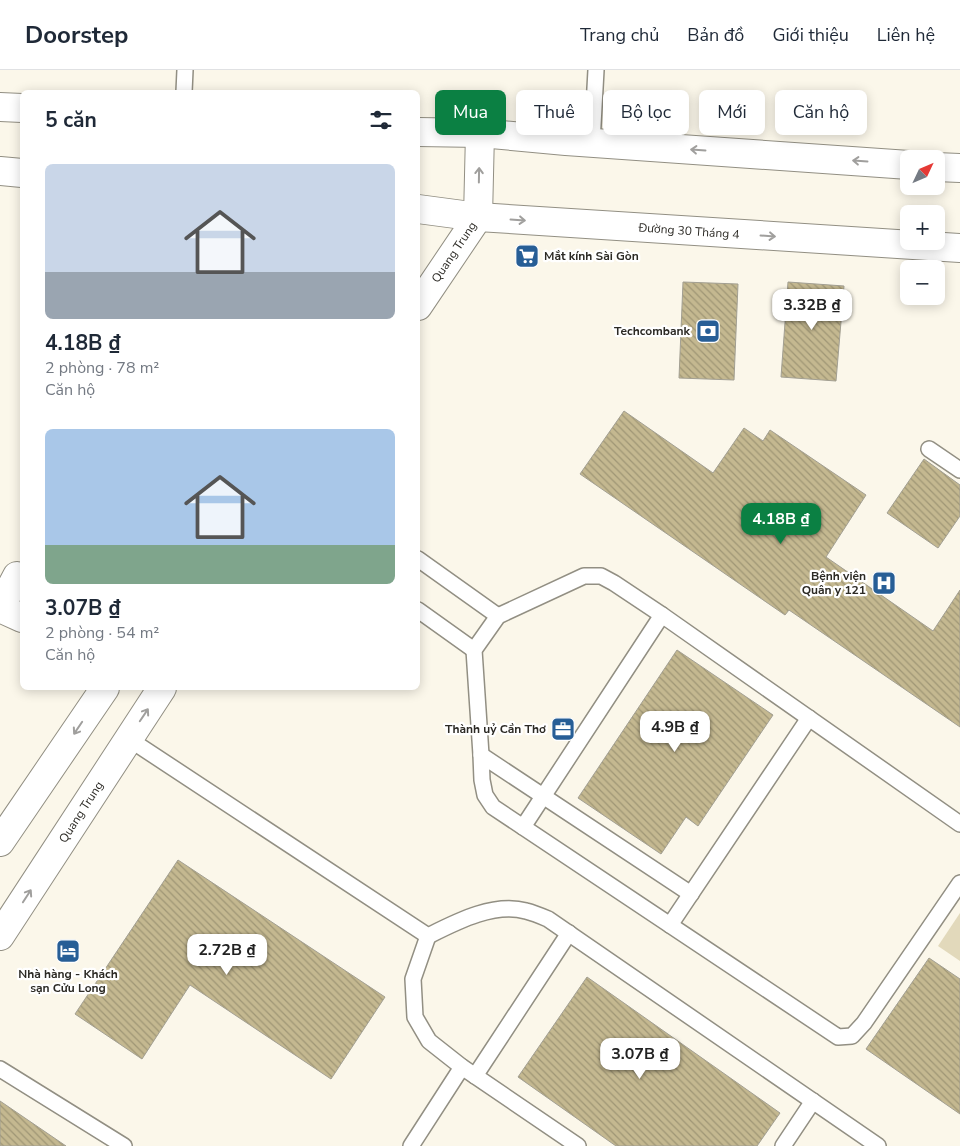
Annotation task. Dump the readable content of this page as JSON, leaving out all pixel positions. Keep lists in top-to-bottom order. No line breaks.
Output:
{"streets":{"main road":["Đường 30 Tháng 4","Quang Trung"]},"crossings":[["Đường 30 Tháng 4","Quang Trung"]],"places":{"supermarket":["Mắt kính Sài Gòn"],"bank":["Techcombank"],"hospital":["Bệnh viện Quân y 121"],"office":["Thành uỷ Cần Thơ"],"hotel":["Nhà hàng - Khách sạn Cửu Long"]},"north":"top right","page":{"header":"Doorstep","nav":["Trang chủ","Bản đồ","Giới thiệu","Liên hệ"],"chip":["Mua","Thuê","Bộ lọc","Mới","Căn hộ"],"heading":"5 căn","map_buttons":["+","−"],"list":[{"name":"4.18B ₫","note":"2 phòng · 78 m² · Căn hộ"},{"name":"3.07B ₫","note":"2 phòng · 54 m² · Căn hộ"}],"price":["3.32B ₫","4.18B ₫","4.9B ₫","2.72B ₫","3.07B ₫"]}}
